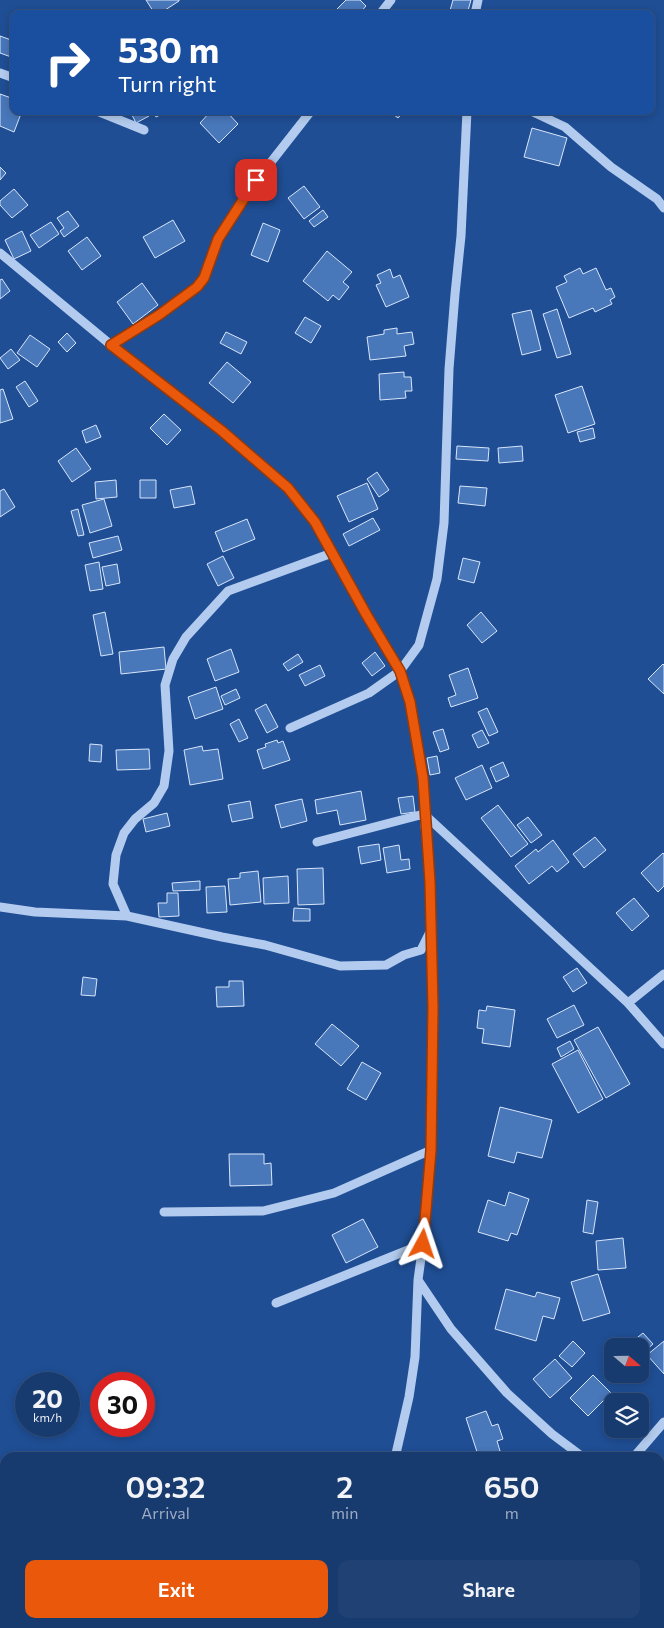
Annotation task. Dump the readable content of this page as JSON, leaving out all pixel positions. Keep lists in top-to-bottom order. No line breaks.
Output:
{"north":"right","page":{"turn":["530 m","Turn right"],"speed":"20 km/h","limit":"30","eta":["09:32","Arrival","2","min","650","m"],"buttons":["Exit","Share"]}}
